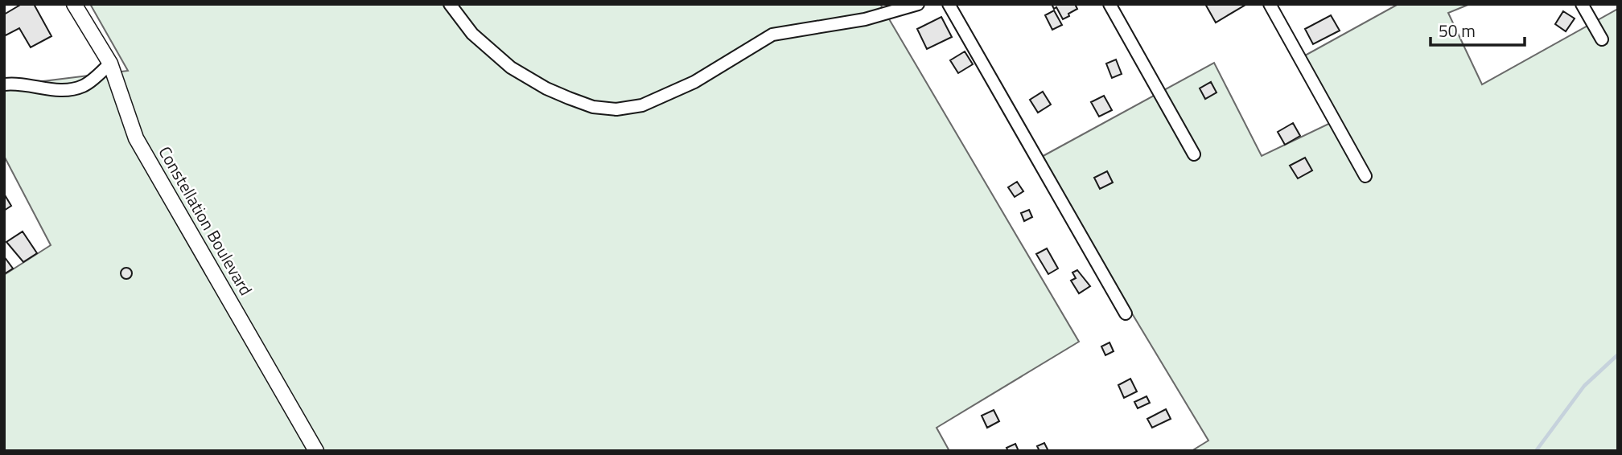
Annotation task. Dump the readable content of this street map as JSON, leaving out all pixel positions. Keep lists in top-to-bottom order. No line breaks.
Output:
{"streets":{"street":["Constellation Boulevard"]},"scale_bar":"50 m"}
